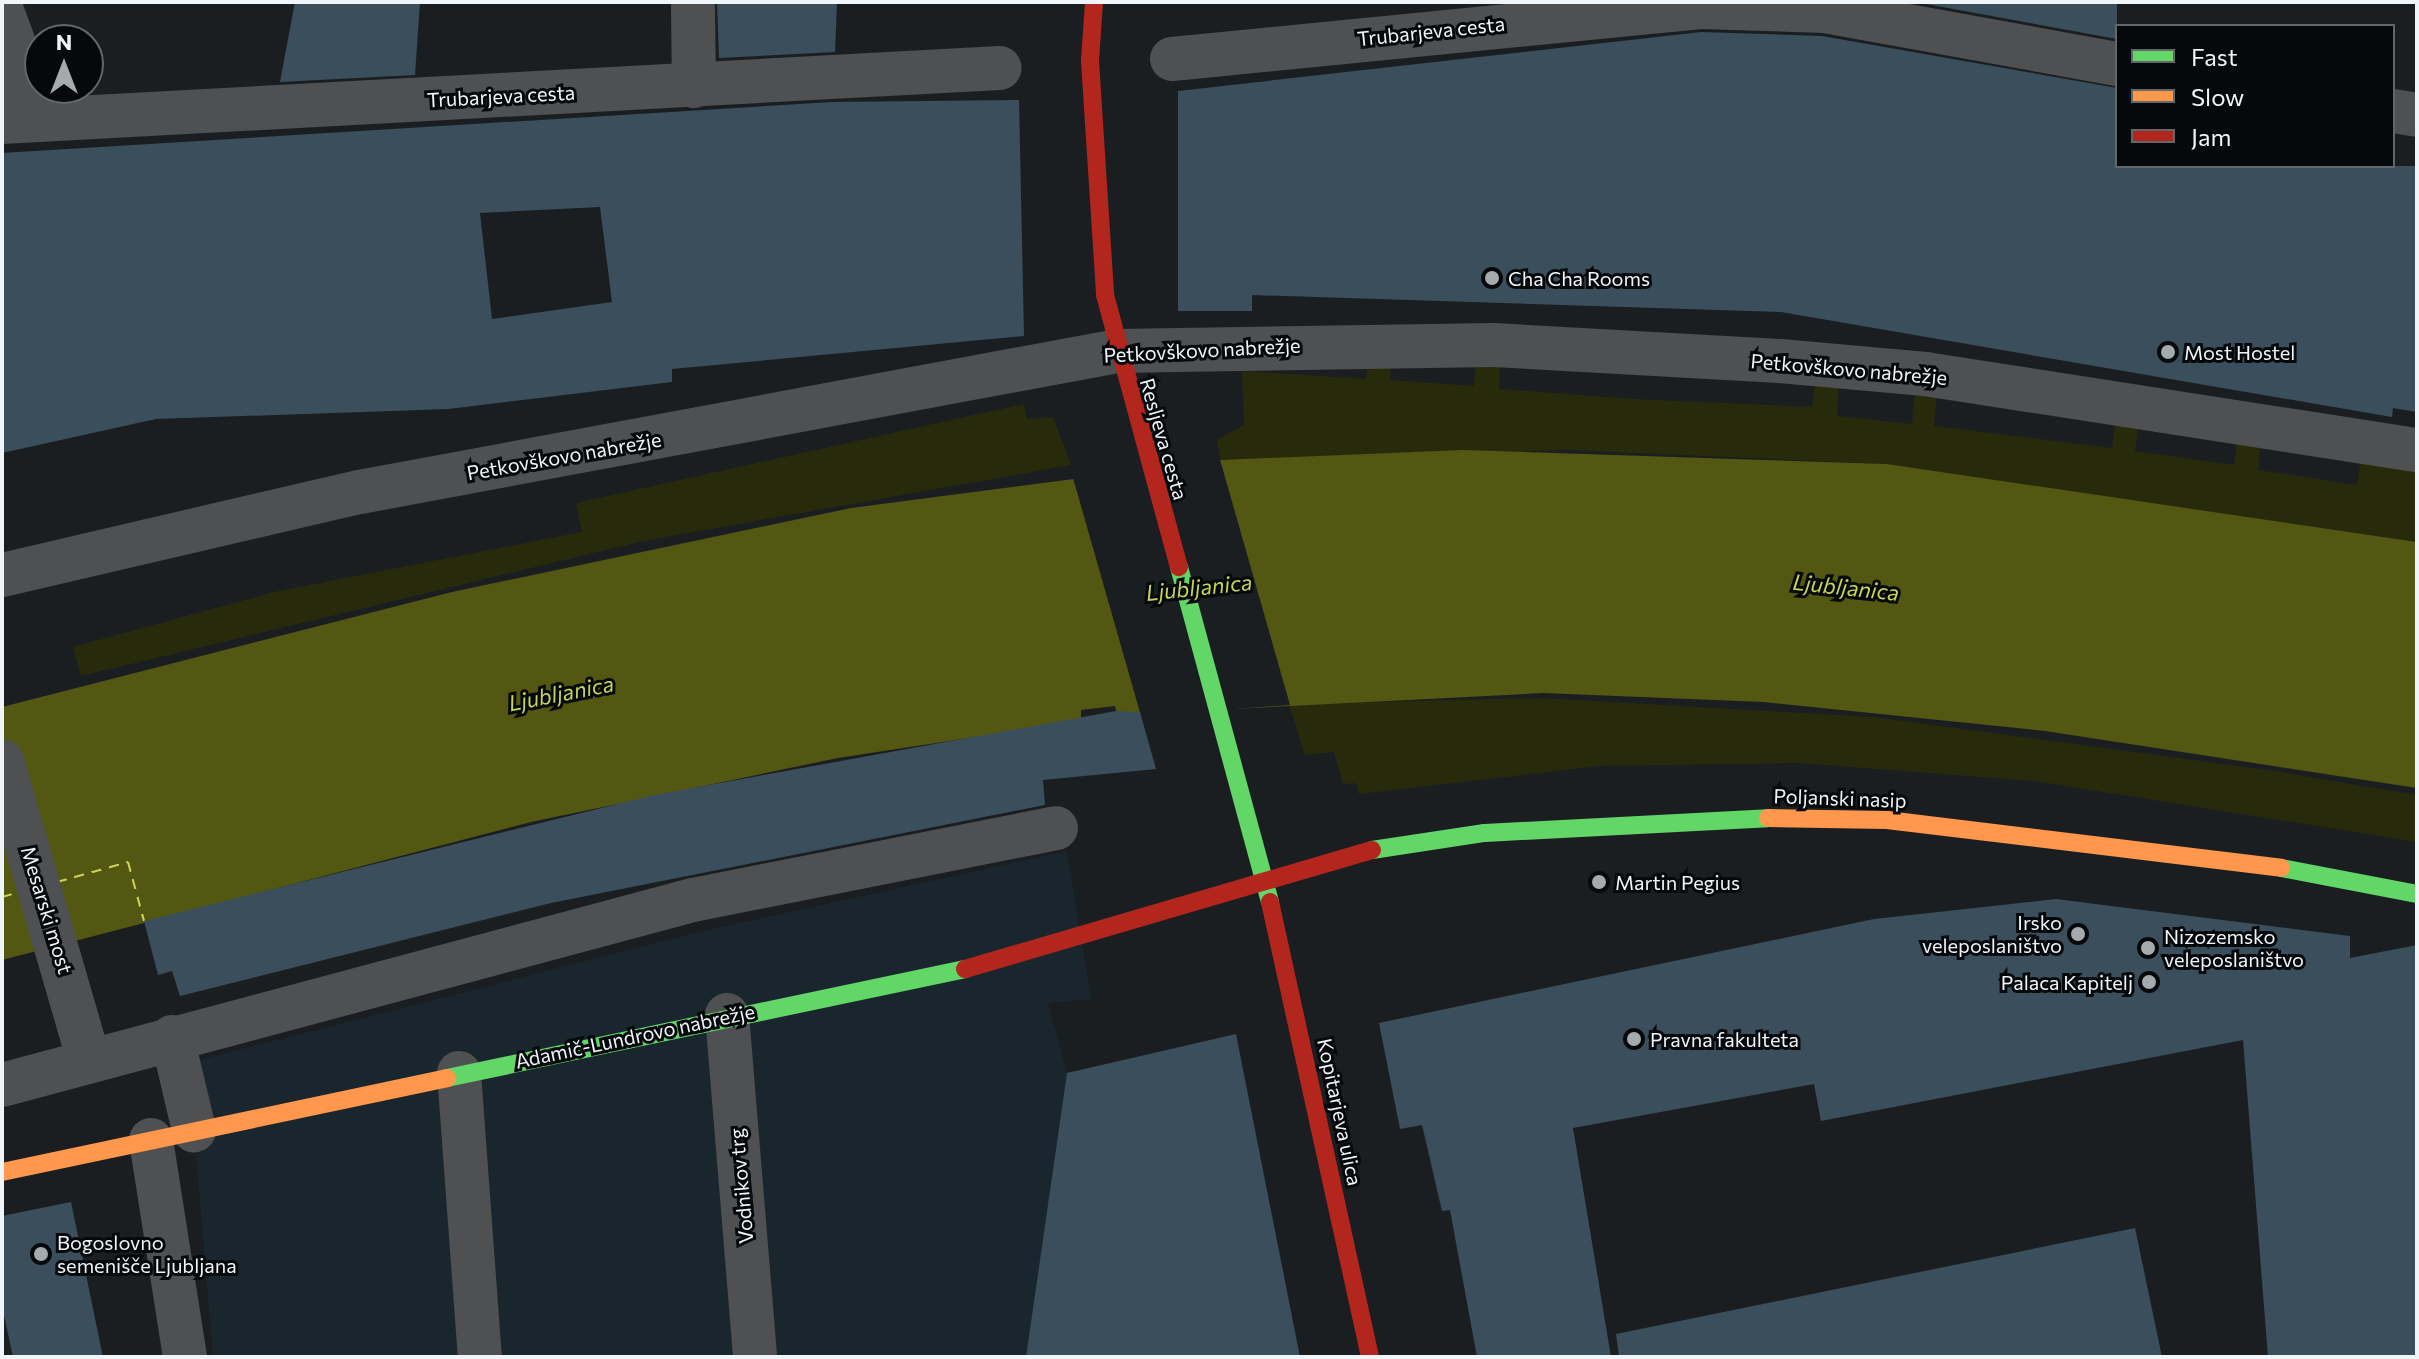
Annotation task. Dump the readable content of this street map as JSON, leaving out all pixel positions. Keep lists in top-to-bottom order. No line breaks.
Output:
{"streets":{"street":["Trubarjeva cesta","Petkovškovo nabrežje","Resljeva cesta","Poljanski nasip","Mesarski most","Adamič-Lundrovo nabrežje","Kopitarjeva ulica","Vodnikov trg"]},"crossings":[["Petkovškovo nabrežje","Resljeva cesta"],["Resljeva cesta","Poljanski nasip"],["Resljeva cesta","Adamič-Lundrovo nabrežje"],["Resljeva cesta","Kopitarjeva ulica"],["Poljanski nasip","Adamič-Lundrovo nabrežje"],["Poljanski nasip","Kopitarjeva ulica"],["Adamič-Lundrovo nabrežje","Kopitarjeva ulica"],["Adamič-Lundrovo nabrežje","Vodnikov trg"]],"water":["Ljubljanica"],"places":["Cha Cha Rooms","Most Hostel","Martin Pegius","Irsko veleposlaništvo","Nizozemsko veleposlaništvo","Palaca Kapitelj","Pravna fakulteta","Bogoslovno semenišče Ljubljana"],"legend":["Fast","Slow","Jam"],"north":"top"}
